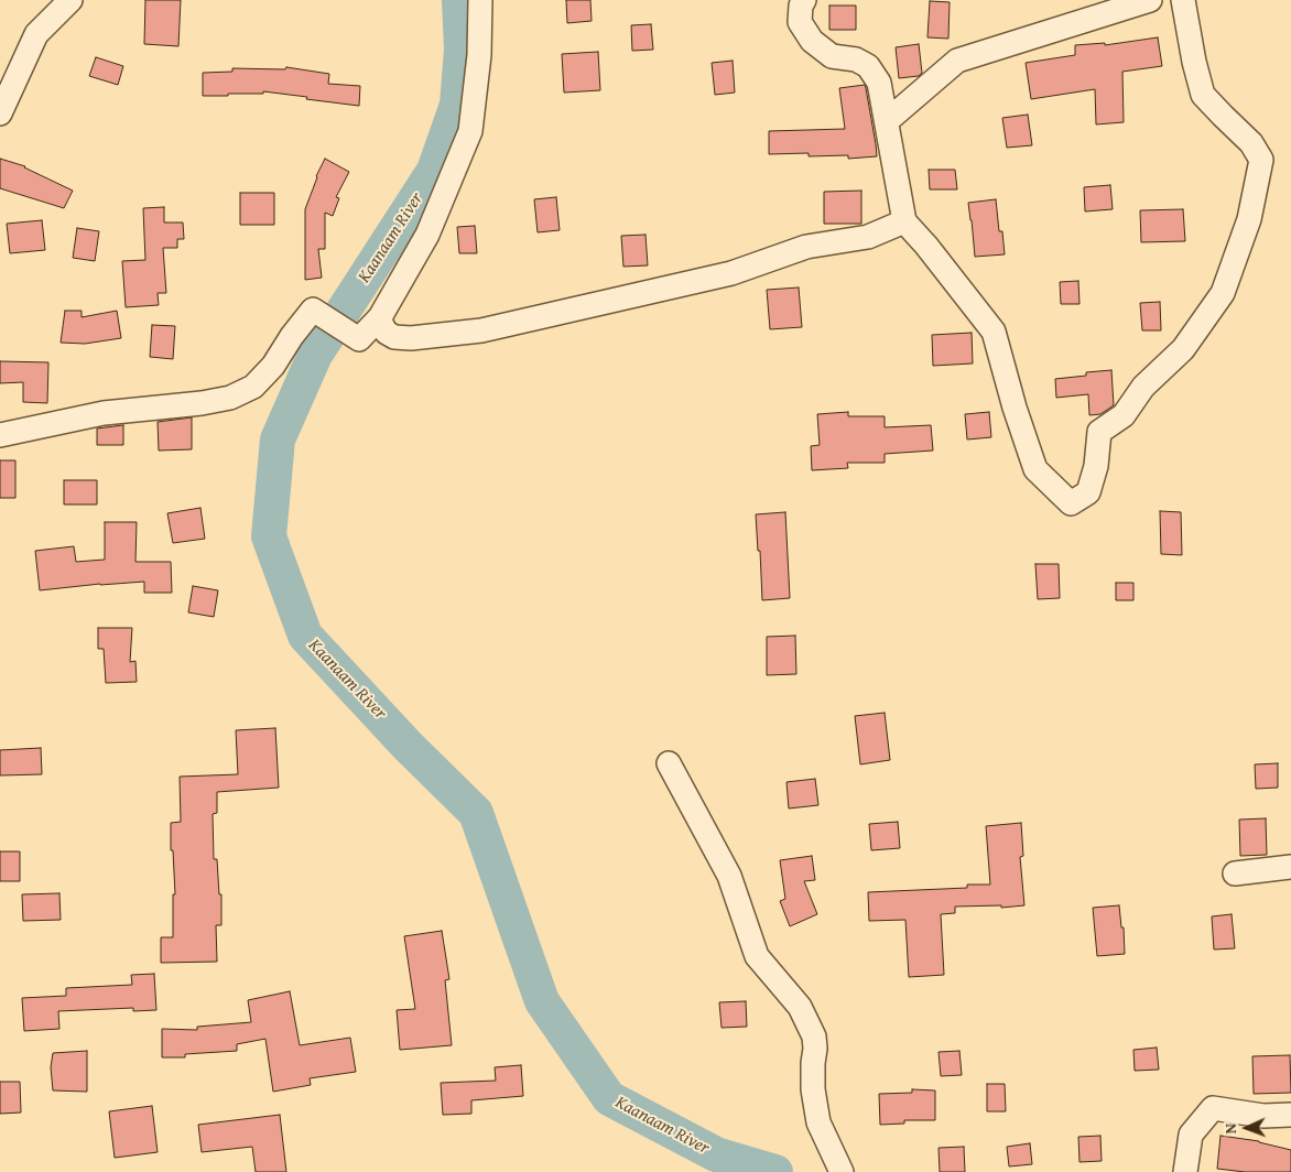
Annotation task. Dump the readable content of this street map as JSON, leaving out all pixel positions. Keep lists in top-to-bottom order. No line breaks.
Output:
{"water":["Kaanaam River"],"north":"left"}
